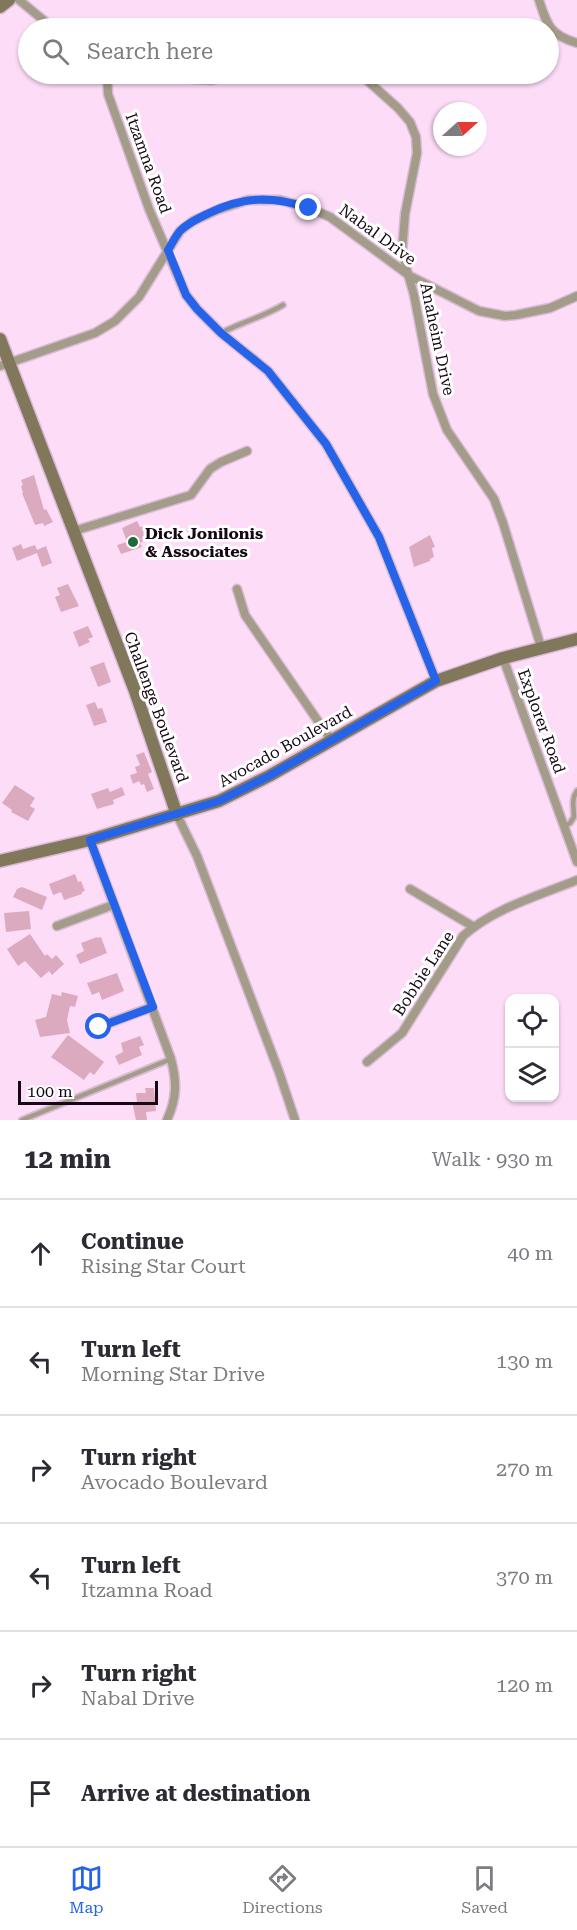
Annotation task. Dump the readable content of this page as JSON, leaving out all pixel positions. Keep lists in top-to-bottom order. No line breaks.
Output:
{"streets":{"main road":["Challenge Boulevard","Avocado Boulevard"],"street":["Itzamna Road","Nabal Drive","Anaheim Drive","Explorer Road","Bobbie Lane"]},"crossings":[["Itzamna Road","Nabal Drive"],["Itzamna Road","Avocado Boulevard"],["Nabal Drive","Anaheim Drive"],["Nabal Drive","Challenge Boulevard"],["Anaheim Drive","Avocado Boulevard"],["Challenge Boulevard","Avocado Boulevard"],["Explorer Road","Avocado Boulevard"]],"places":["Dick Jonilonis & Associates"],"scale_bar":"100 m","north":"right","page":{"search":"Search here","scale":"100 m","heading":["12 min","Walk · 930 m"],"list":[["Continue","Rising Star Court","40 m"],["Turn left","Morning Star Drive","130 m"],["Turn right","Avocado Boulevard","270 m"],["Turn left","Itzamna Road","370 m"],["Turn right","Nabal Drive","120 m"],"Arrive at destination"],"nav":["Map","Directions","Saved"]}}
